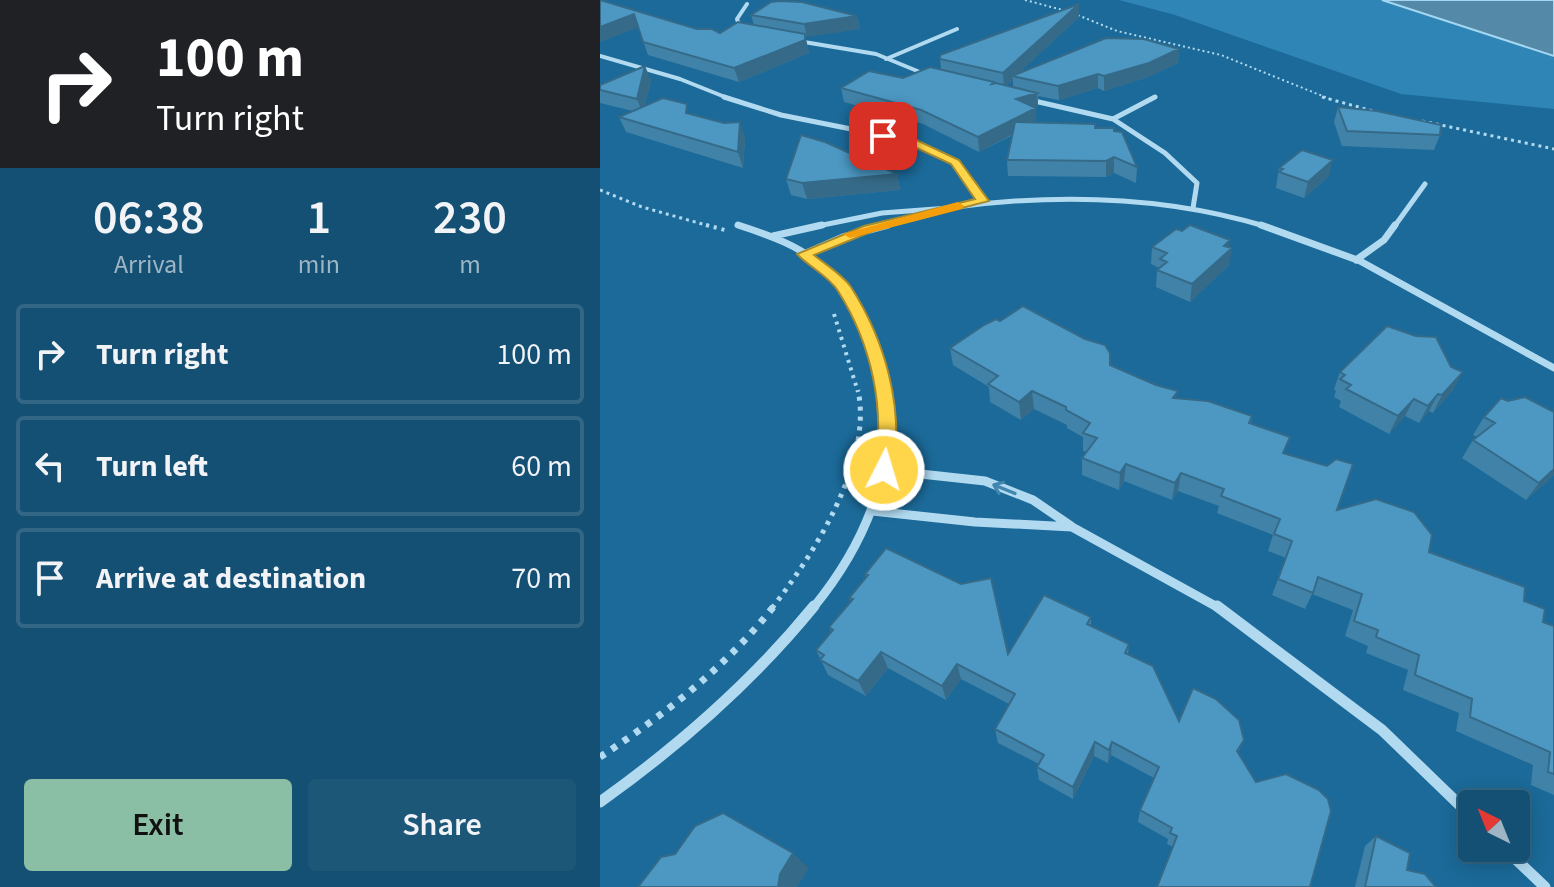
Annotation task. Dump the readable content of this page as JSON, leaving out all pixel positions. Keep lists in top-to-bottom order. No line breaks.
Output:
{"north":"top left","page":{"turn":["100 m","Turn right"],"eta":["06:38","Arrival","1","min","230","m"],"list":[{"name":"Turn right","value":"100 m"},{"name":"Turn left","value":"60 m"},{"name":"Arrive at destination","value":"70 m"}],"buttons":["Exit","Share"]}}
